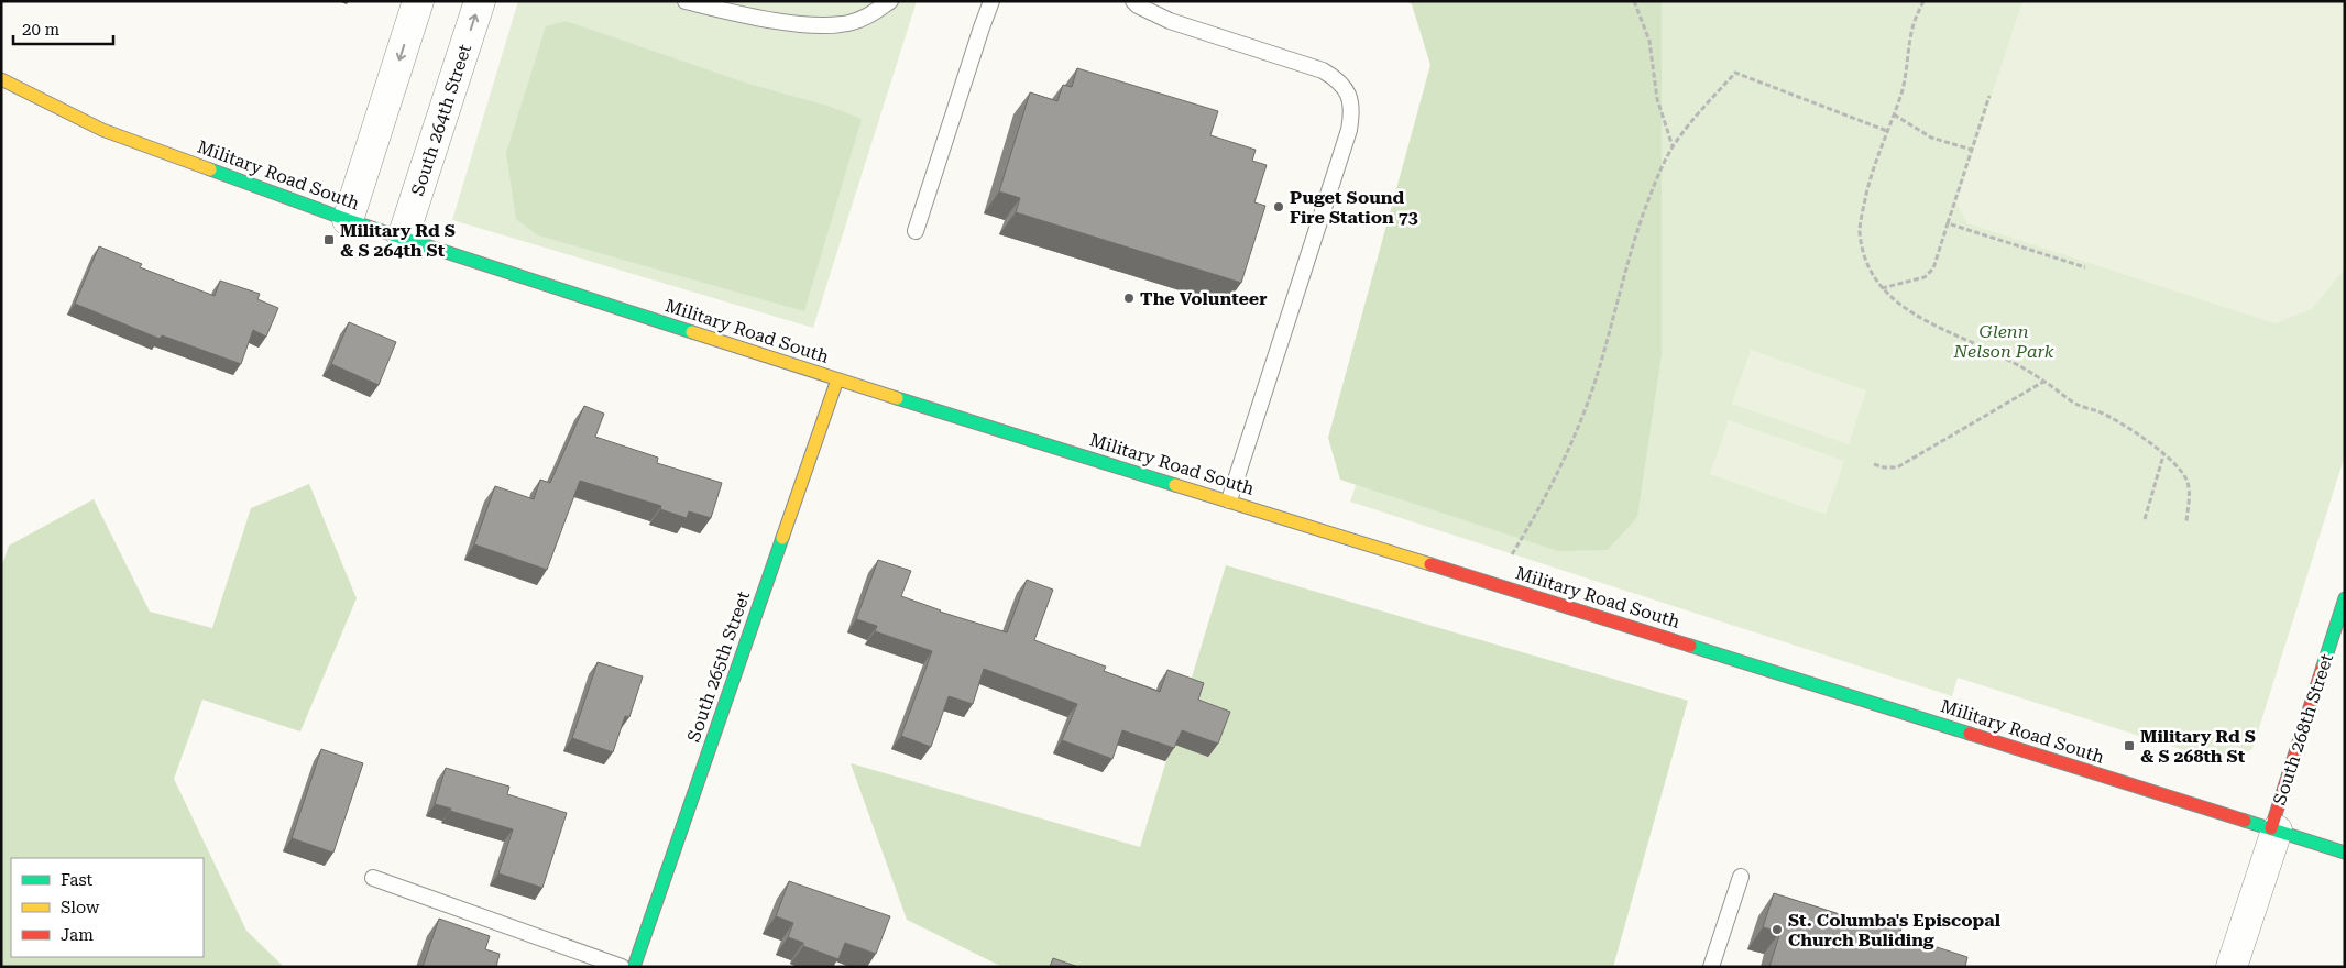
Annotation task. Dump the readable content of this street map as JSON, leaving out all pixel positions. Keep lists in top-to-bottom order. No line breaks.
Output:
{"streets":{"main road":["Military Road South","South 265th Street","South 268th Street"],"street":["South 264th Street"]},"crossings":[["South 264th Street","Military Road South"],["Military Road South","South 265th Street"],["Military Road South","South 268th Street"]],"parks":["Glenn Nelson Park"],"places":{"other":["Puget Sound Fire Station 73","The Volunteer","St. Columba's Episcopal Church Buliding"],"transit":["Military Rd S & S 264th St","Military Rd S & S 268th St"]},"legend":["Fast","Slow","Jam"],"scale_bar":"20 m"}
